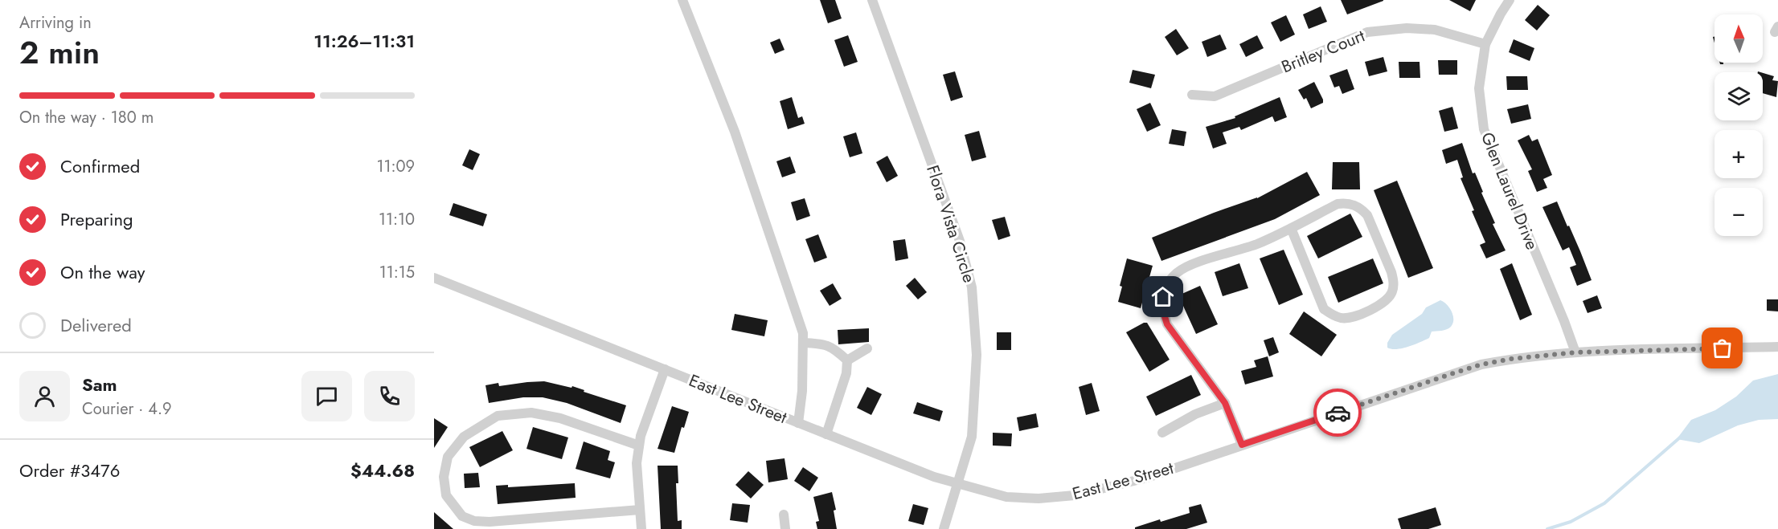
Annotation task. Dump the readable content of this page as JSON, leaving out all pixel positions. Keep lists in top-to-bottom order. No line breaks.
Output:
{"streets":{"street":["Britley Court","Glen Laurel Drive","Flora Vista Circle","East Lee Street"]},"crossings":[["Britley Court","Glen Laurel Drive"],["Glen Laurel Drive","East Lee Street"],["Flora Vista Circle","East Lee Street"]],"north":"top","page":{"heading":["2 min","Arriving in","11:26–11:31"],"panel":["Sam","Courier · 4.9","Order #3476","$44.68"],"map_buttons":["+","−"],"bar":"On the way · 180 m","list":[["Confirmed","11:09"],["Preparing","11:10"],["On the way","11:15"],"Delivered"]}}
